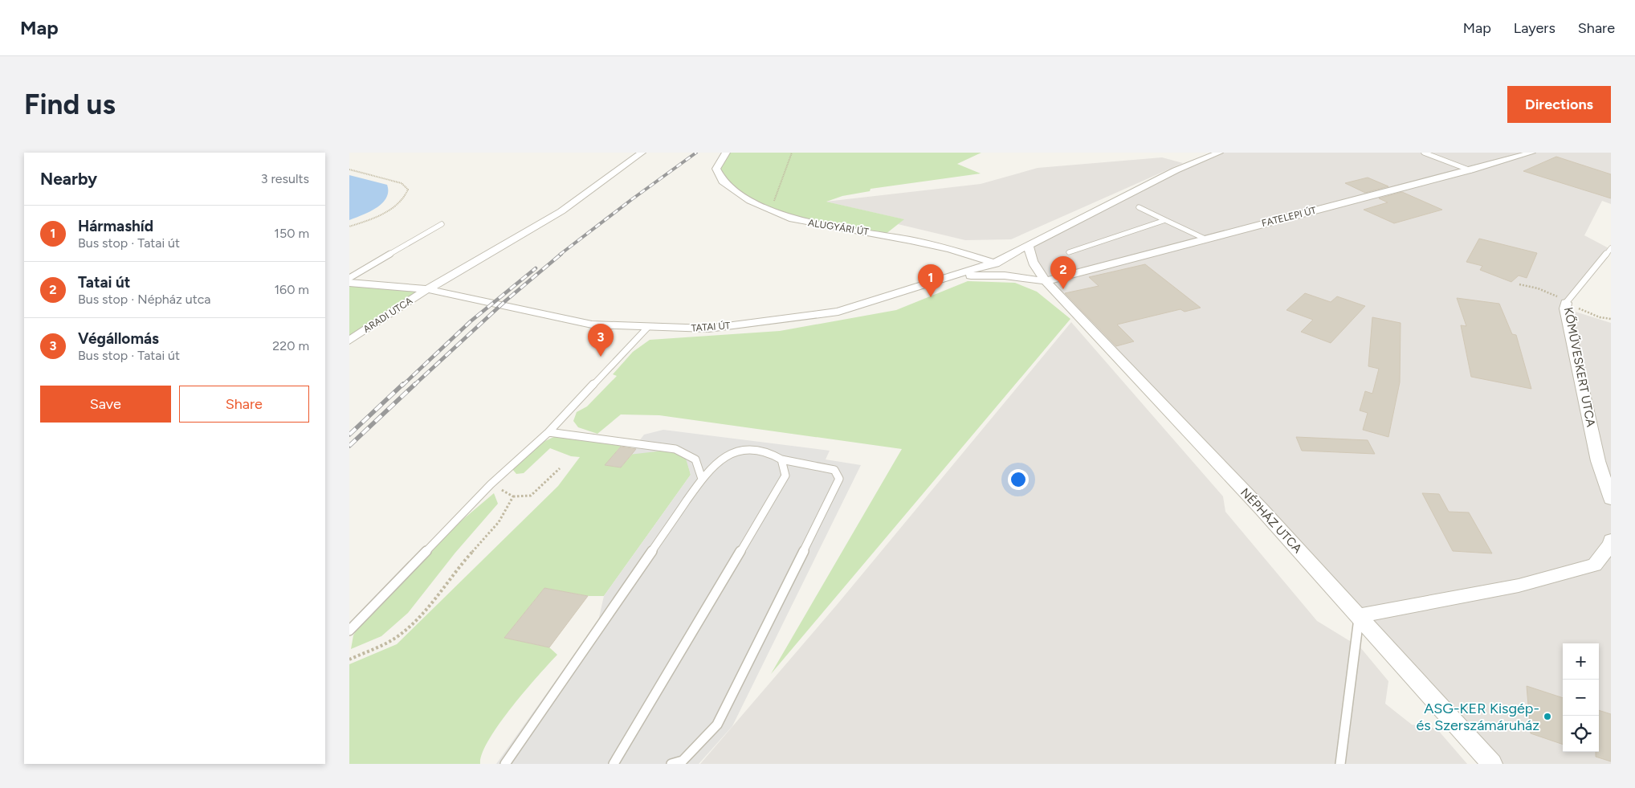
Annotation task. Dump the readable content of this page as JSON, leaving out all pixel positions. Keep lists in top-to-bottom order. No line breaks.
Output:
{"streets":{"street":["FATELEPI ÚT","ALUGYÁRI ÚT","ARADI UTCA","TATAI ÚT","KŐMŰVESKERT UTCA","NÉPHÁZ UTCA"]},"crossings":[["FATELEPI ÚT","NÉPHÁZ UTCA"],["ALUGYÁRI ÚT","TATAI ÚT"],["ALUGYÁRI ÚT","NÉPHÁZ UTCA"],["ARADI UTCA","TATAI ÚT"],["TATAI ÚT","NÉPHÁZ UTCA"]],"places":["ASG-KER Kisgép- és Szerszámáruház"],"page":{"header":"Map","nav":["Map","Layers","Share"],"buttons":["Directions",["Save","Share"]],"title":"Find us","heading":["Nearby","3 results"],"list":[{"mark":"1","name":"Hármashíd","note":"Bus stop · Tatai út","value":"150 m"},{"mark":"2","name":"Tatai út","note":"Bus stop · Népház utca","value":"160 m"},{"mark":"3","name":"Végállomás","note":"Bus stop · Tatai út","value":"220 m"}],"pins":["2","1","3"],"map_buttons":["+","−"]}}
